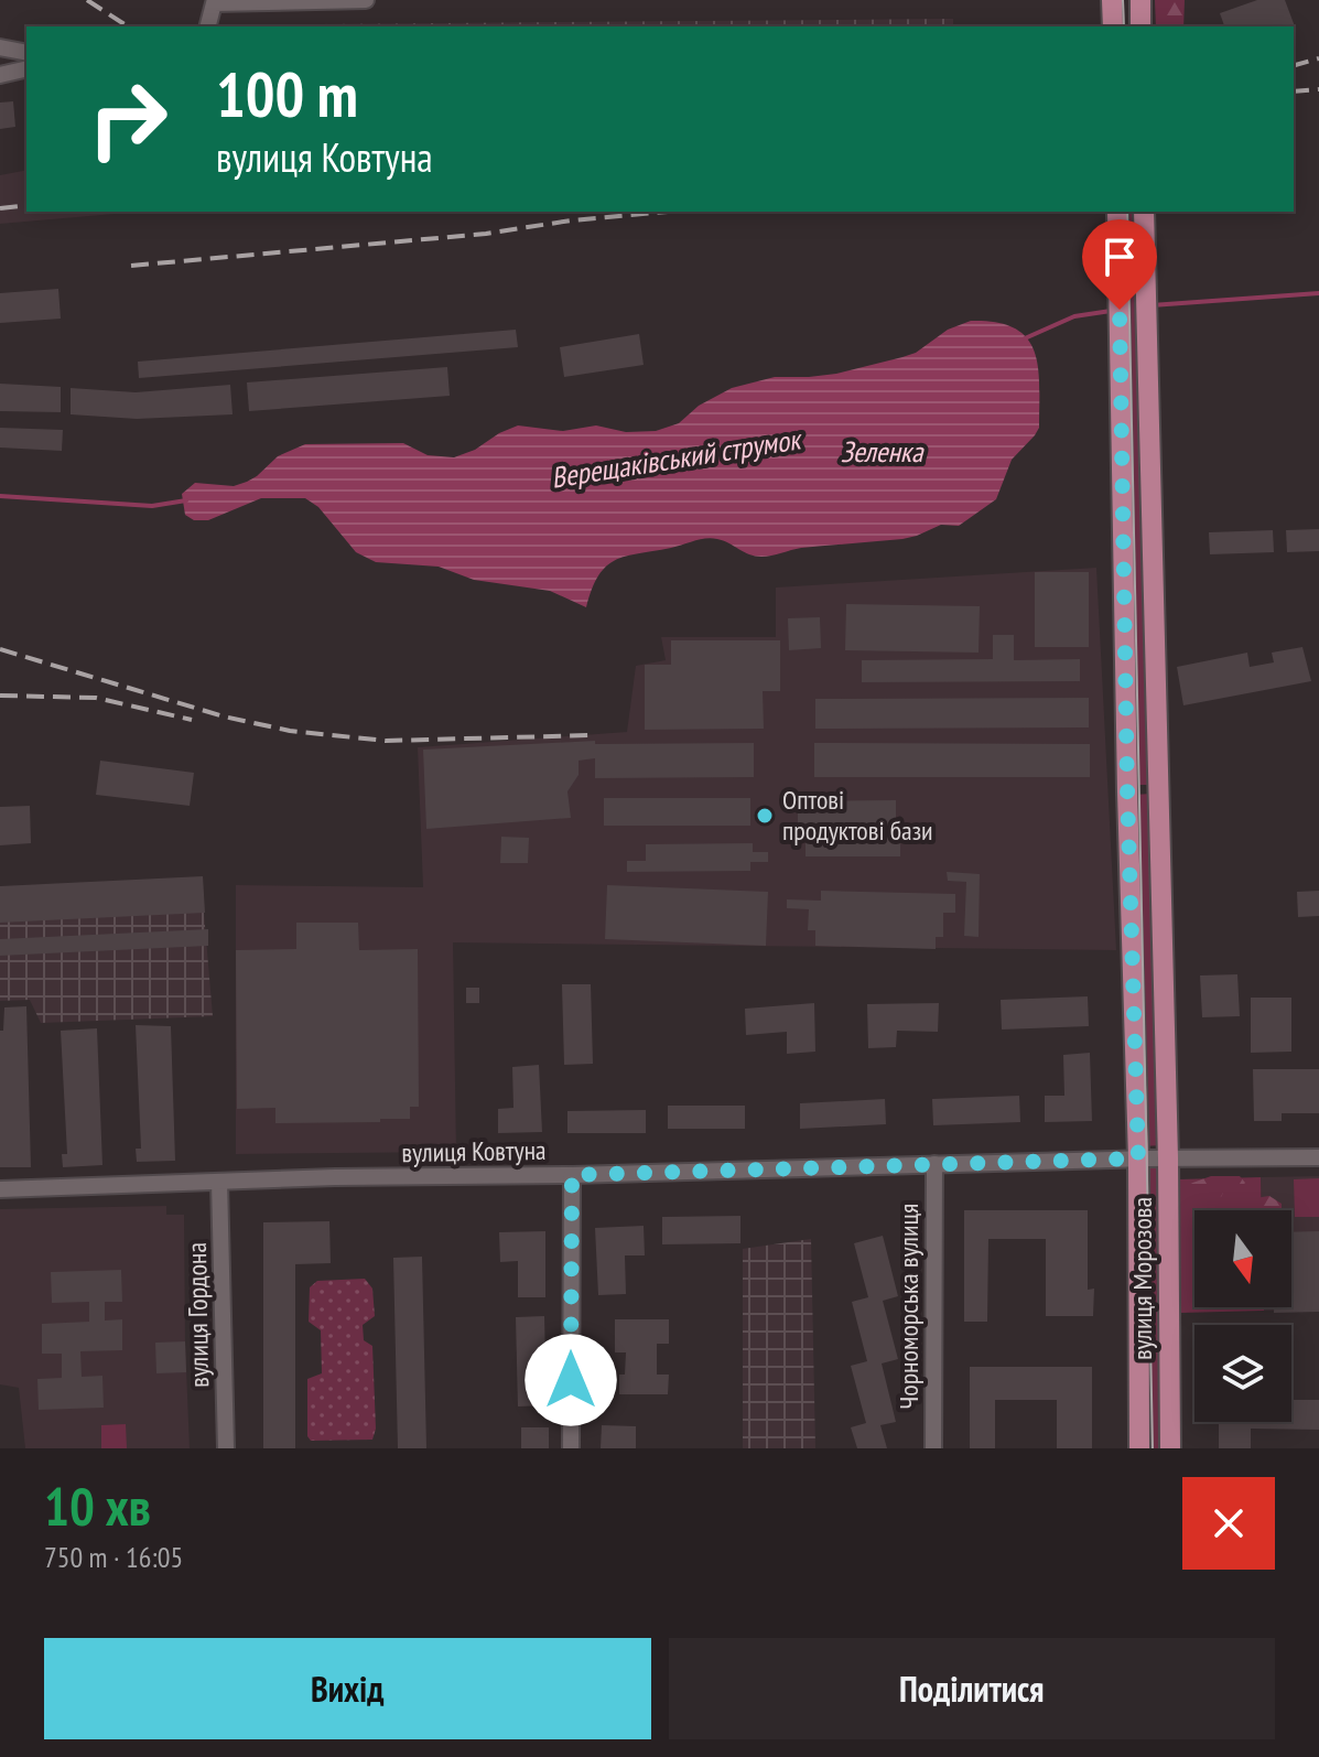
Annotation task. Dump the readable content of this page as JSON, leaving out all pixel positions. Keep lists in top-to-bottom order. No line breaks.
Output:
{"streets":{"main road":["вулиця Морозова"],"street":["вулиця Ковтуна","Чорноморська вулиця","вулиця Гордона"]},"crossings":[["вулиця Ковтуна","вулиця Морозова"],["вулиця Ковтуна","Чорноморська вулиця"],["вулиця Ковтуна","вулиця Гордона"]],"water":["Зеленка","Верещаківський струмок"],"places":["Оптові продуктові бази"],"north":"bottom","page":{"turn":["100 m","вулиця Ковтуна"],"heading":["10 хв","750 m · 16:05"],"buttons":["Вихід","Поділитися"]}}
